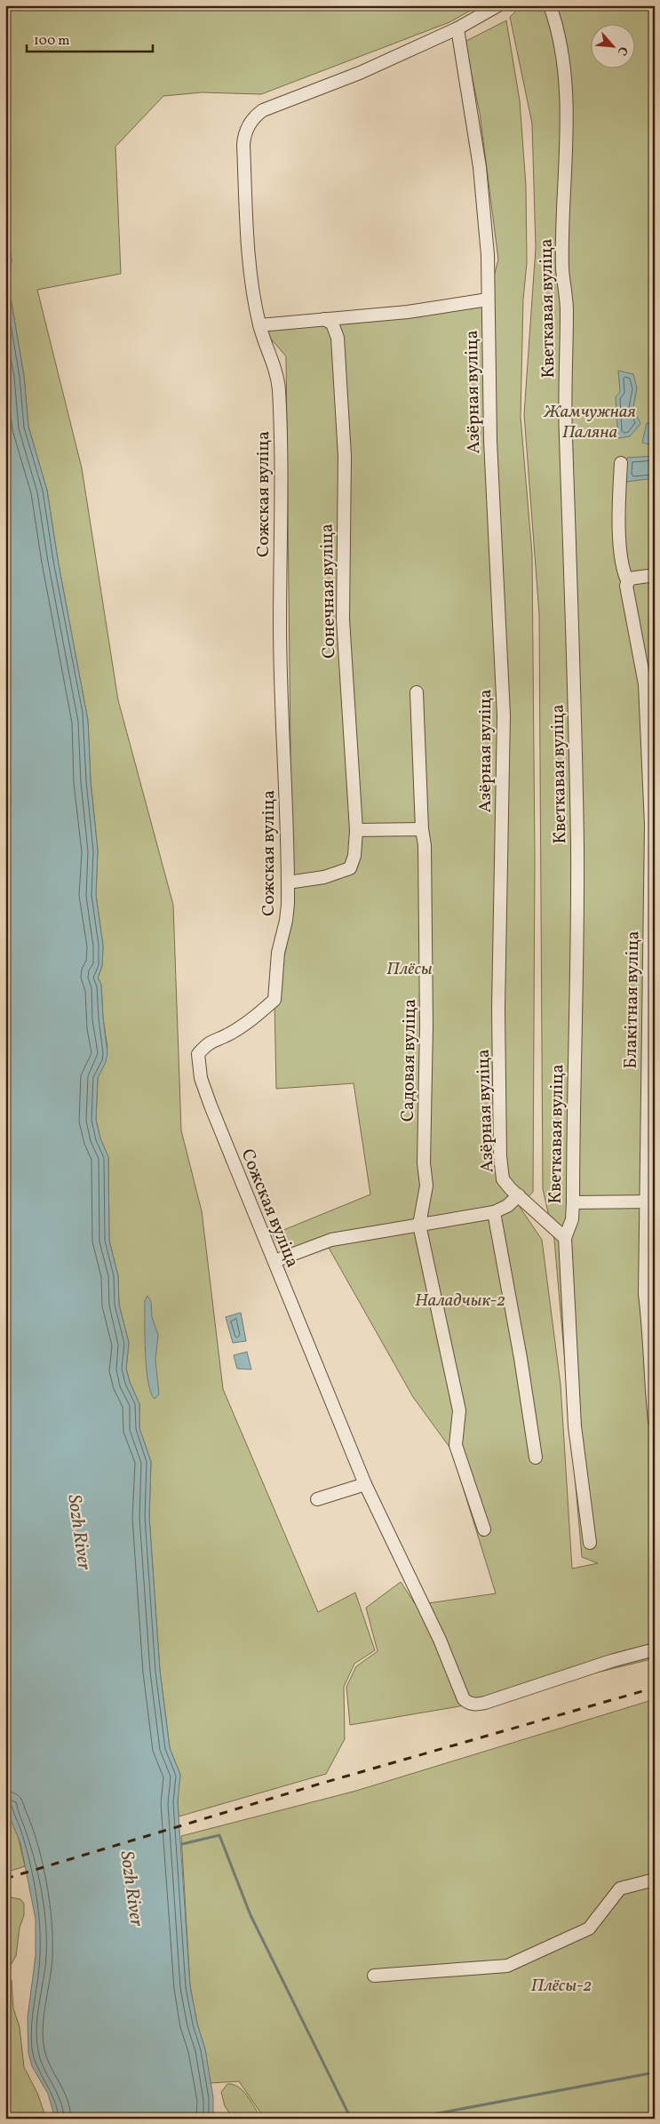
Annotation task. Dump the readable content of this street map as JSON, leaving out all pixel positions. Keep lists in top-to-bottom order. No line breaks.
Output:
{"streets":{"street":["Кветкавая вуліца","Азёрная вуліца","Сожская вуліца","Сонечная вуліца","Блакітная вуліца","Садовая вуліца"]},"crossings":[["Кветкавая вуліца","Азёрная вуліца"],["Азёрная вуліца","Сожская вуліца"],["Сожская вуліца","Сонечная вуліца"]],"water":["Sozh River"],"parks":["Жамчужная Паляна","Плёсы","Наладчык-2","Плёсы-2"],"scale_bar":"100 m","north":"bottom right"}
